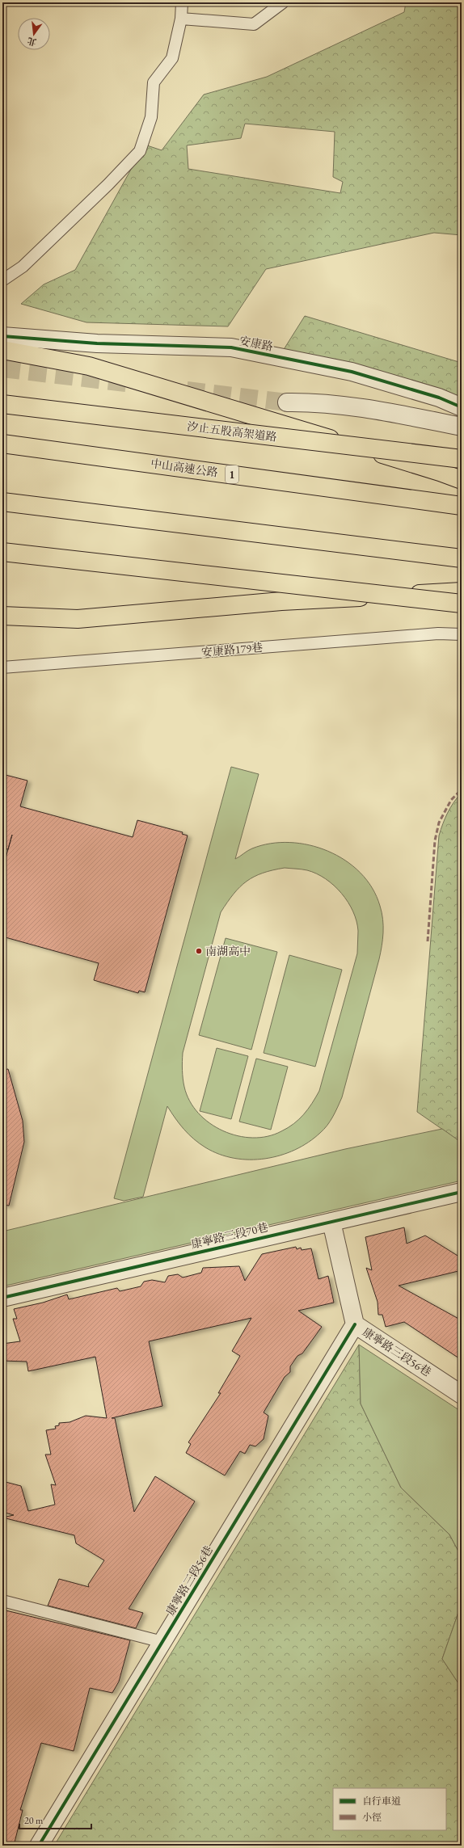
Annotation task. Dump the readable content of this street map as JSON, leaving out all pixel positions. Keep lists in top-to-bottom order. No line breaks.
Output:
{"streets":{"highway":["汐止五股高架道路","中山高速公路","1"],"street":["安康路","康寧路三段70巷","康寧路三段56巷"],"lane":["安康路179巷"]},"places":["南湖高中"],"legend":["自行車道","小徑"],"scale_bar":"20 m","north":"bottom"}
